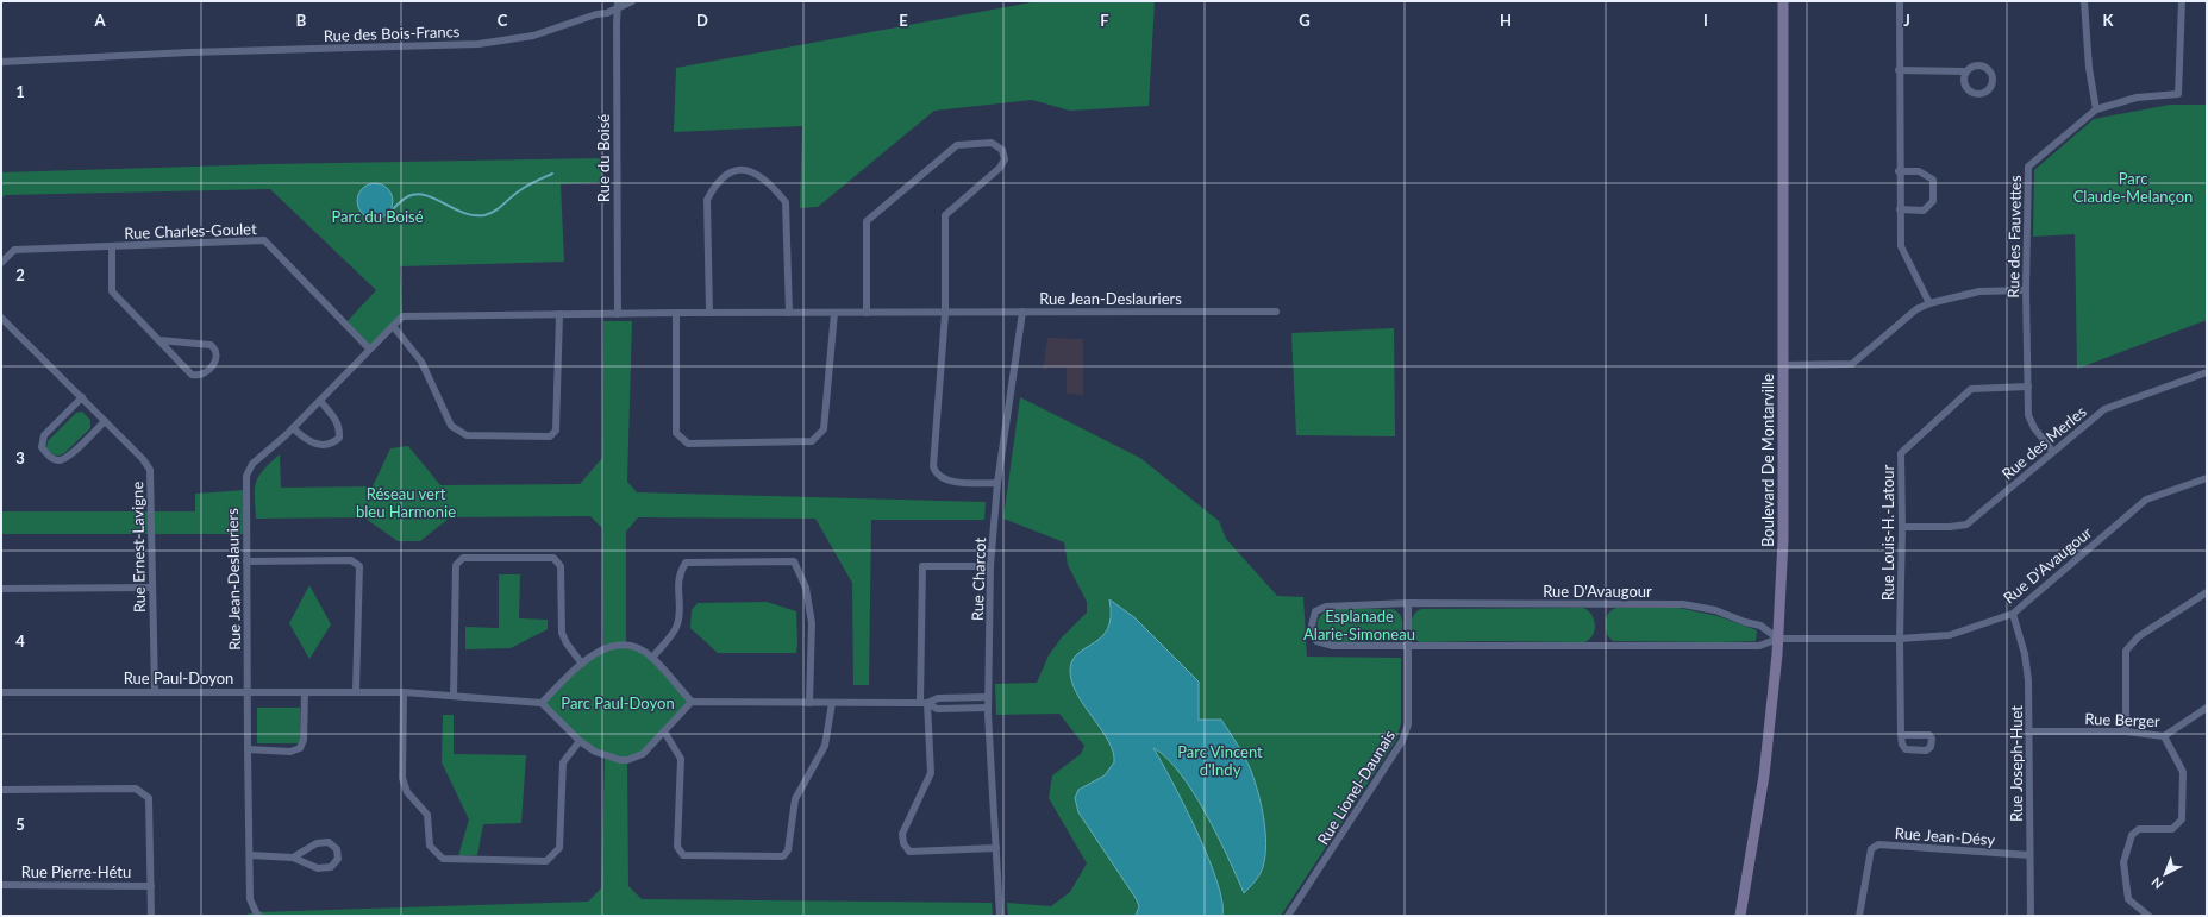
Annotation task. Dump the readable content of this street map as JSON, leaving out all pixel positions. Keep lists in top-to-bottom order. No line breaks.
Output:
{"streets":{"street":["Rue des Bois-Francs","Rue du Boisé","Rue Charles-Goulet","Rue des Fauvettes","Rue Jean-Deslauriers","Rue des Merles","Boulevard De Montarville","Rue Louis-H.-Latour","Rue Ernest-Lavigne","Rue D'Avaugour","Rue Charcot","Rue Paul-Doyon","Rue Berger","Rue Joseph-Huet","Rue Lionel-Daunais","Rue Jean-Désy","Rue Pierre-Hétu"]},"crossings":[["Rue des Bois-Francs","Rue du Boisé"],["Rue du Boisé","Rue Jean-Deslauriers"],["Rue Charles-Goulet","Rue Jean-Deslauriers"],["Rue des Fauvettes","Rue des Merles"],["Rue des Fauvettes","Rue Louis-H.-Latour"],["Rue Jean-Deslauriers","Rue Charcot"],["Rue Jean-Deslauriers","Rue Paul-Doyon"],["Rue des Merles","Rue Louis-H.-Latour"],["Boulevard De Montarville","Rue D'Avaugour"],["Rue Louis-H.-Latour","Rue D'Avaugour"],["Rue Ernest-Lavigne","Rue Paul-Doyon"],["Rue D'Avaugour","Rue Joseph-Huet"],["Rue D'Avaugour","Rue Lionel-Daunais"],["Rue Berger","Rue Joseph-Huet"],["Rue Joseph-Huet","Rue Jean-Désy"]],"parks":["Parc Claude-Melançon","Parc du Boisé","Réseau vert bleu Harmonie","Esplanade Alarie-Simoneau","Parc Paul-Doyon","Parc Vincent d'Indy"],"north":"bottom left","grid":{"columns":["A","B","C","D","E","F","G","H","I","J","K"],"rows":["1","2","3","4","5"]}}
